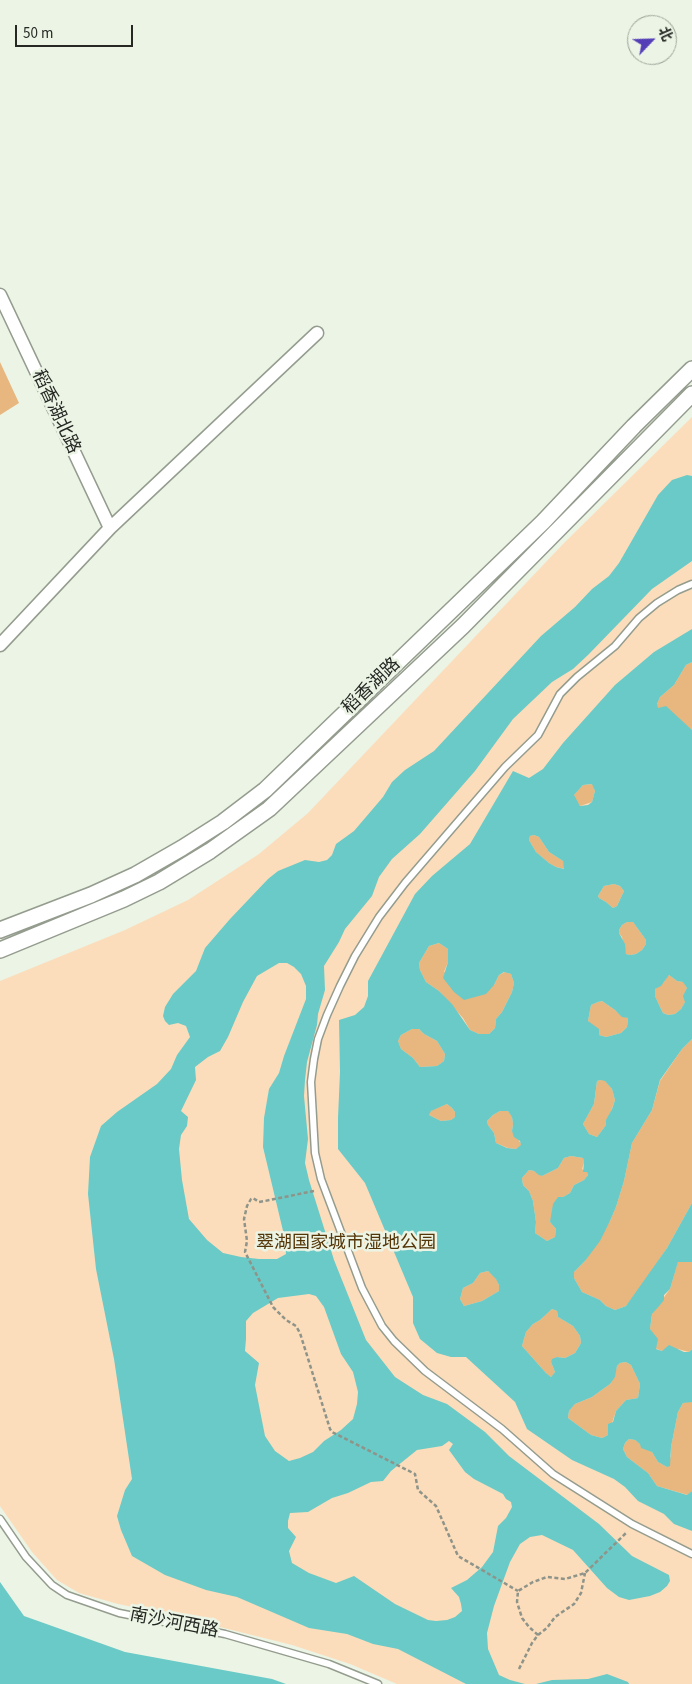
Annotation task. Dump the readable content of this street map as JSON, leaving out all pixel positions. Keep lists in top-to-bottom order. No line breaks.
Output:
{"streets":{"street":["稻香湖北路","稻香湖路"],"lane":["南沙河西路"]},"parks":["翠湖国家城市湿地公园"],"scale_bar":"50 m","north":"top right"}
